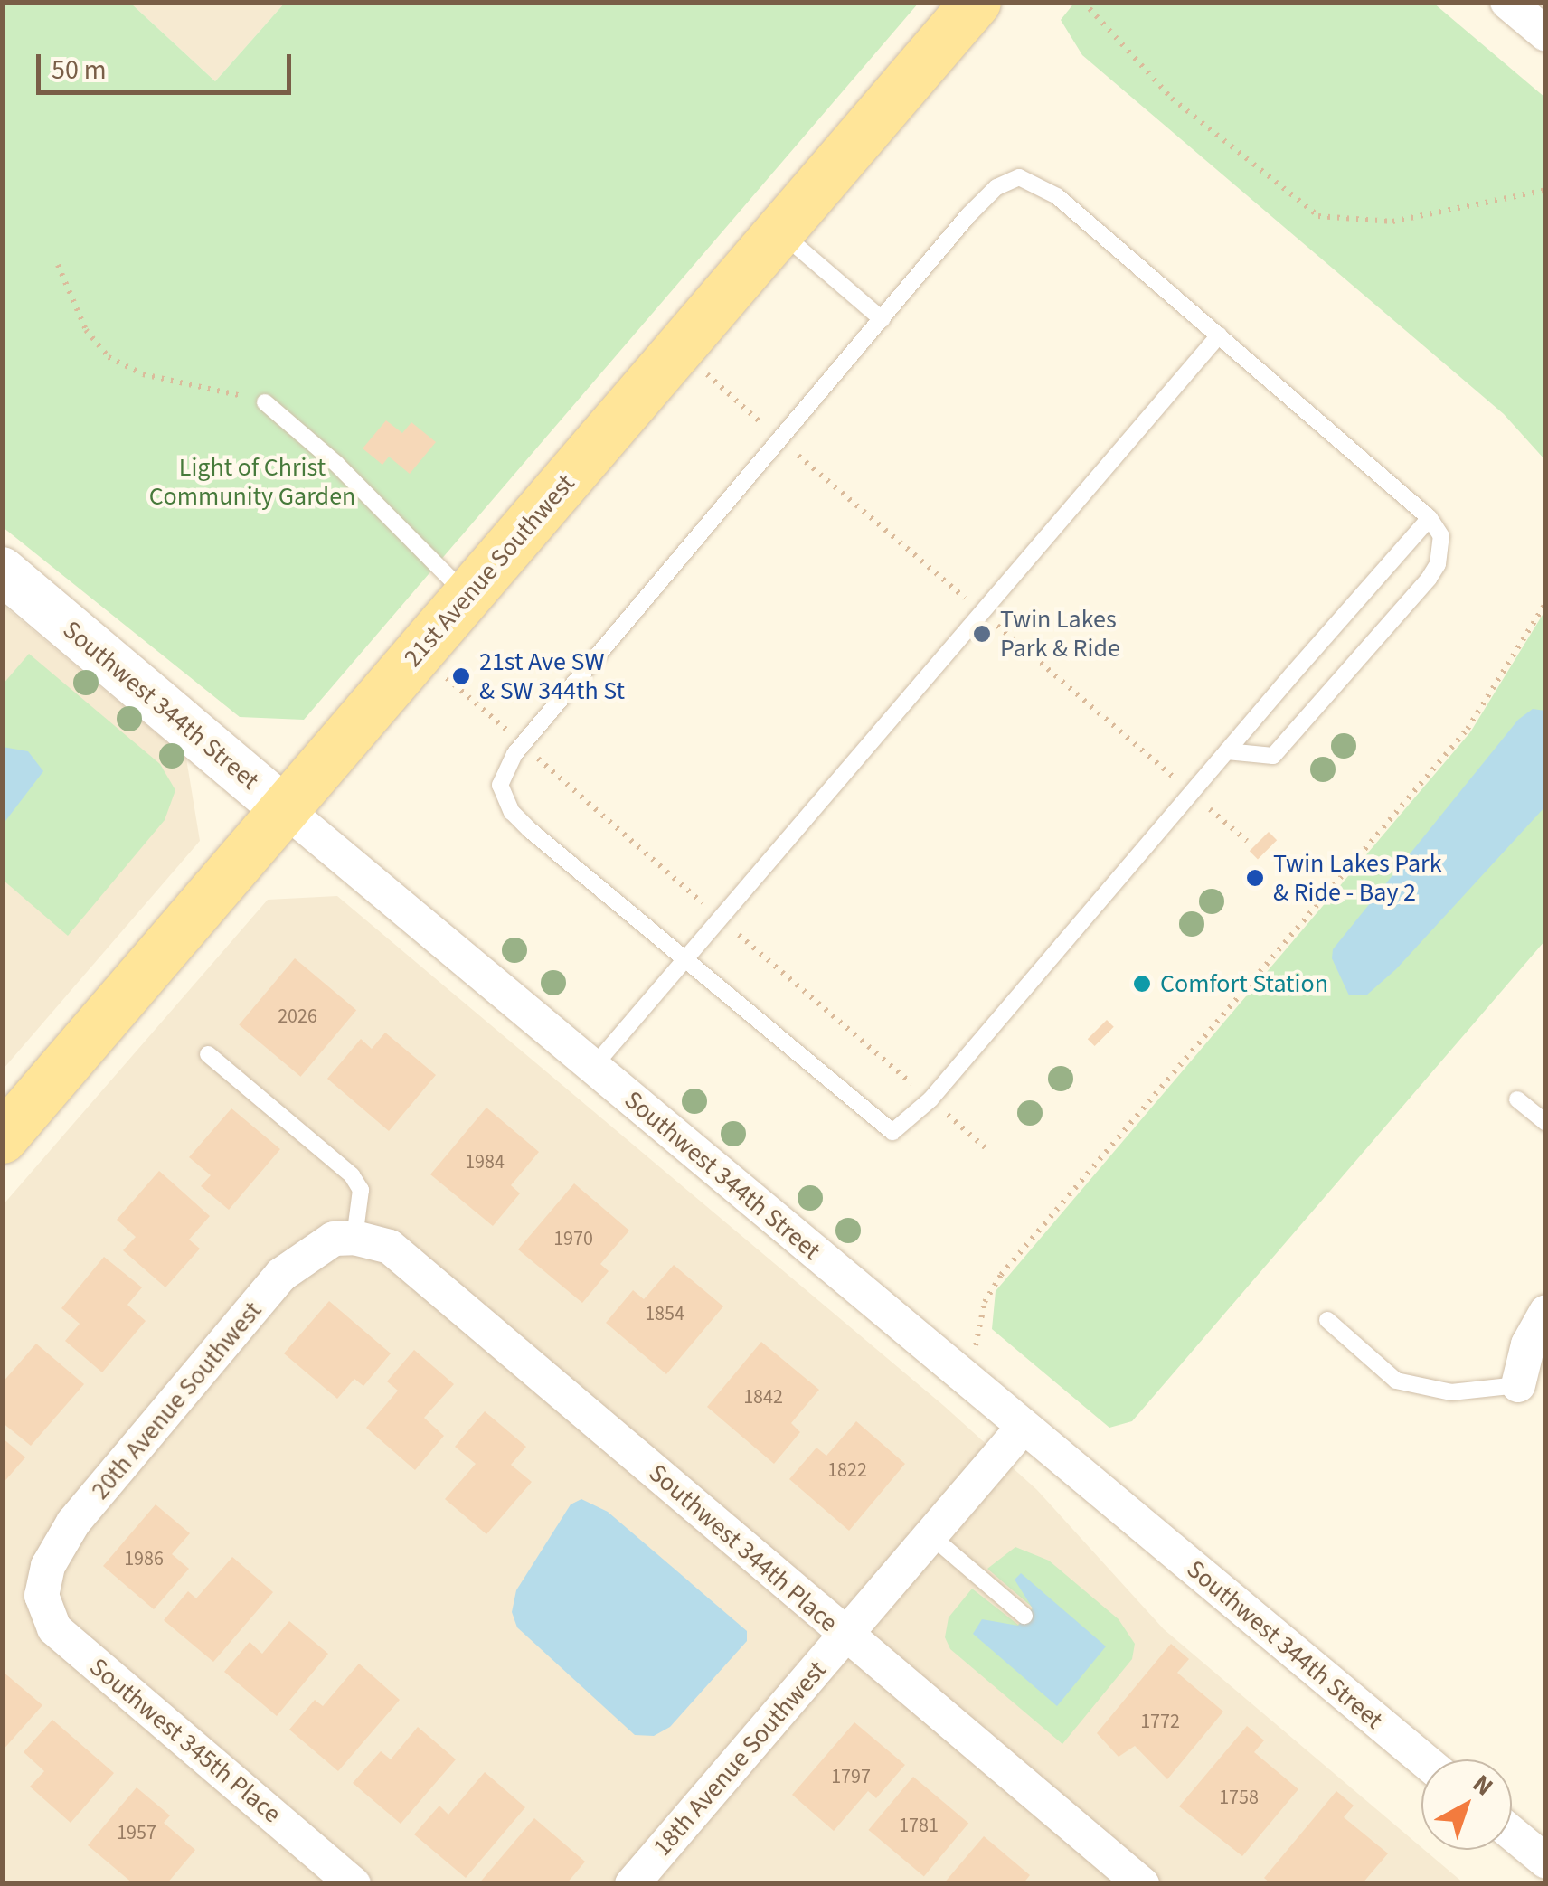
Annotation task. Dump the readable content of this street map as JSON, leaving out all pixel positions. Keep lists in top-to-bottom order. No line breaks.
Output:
{"streets":{"main road":["21st Avenue Southwest"],"street":["Southwest 344th Street","20th Avenue Southwest","Southwest 344th Place","Southwest 345th Place","18th Avenue Southwest"]},"crossings":[["21st Avenue Southwest","Southwest 344th Street"],["Southwest 344th Street","18th Avenue Southwest"],["20th Avenue Southwest","Southwest 344th Place"],["20th Avenue Southwest","Southwest 345th Place"],["Southwest 344th Place","18th Avenue Southwest"]],"parks":["Light of Christ Community Garden"],"places":["Twin Lakes Park & Ride","21st Ave SW & SW 344th St","Twin Lakes Park & Ride - Bay 2","Comfort Station"],"house_numbers":["2026","1984","1970","1854","1842","1822","1986","1772","1797","1758","1781","1957"],"scale_bar":"50 m","north":"top right"}
